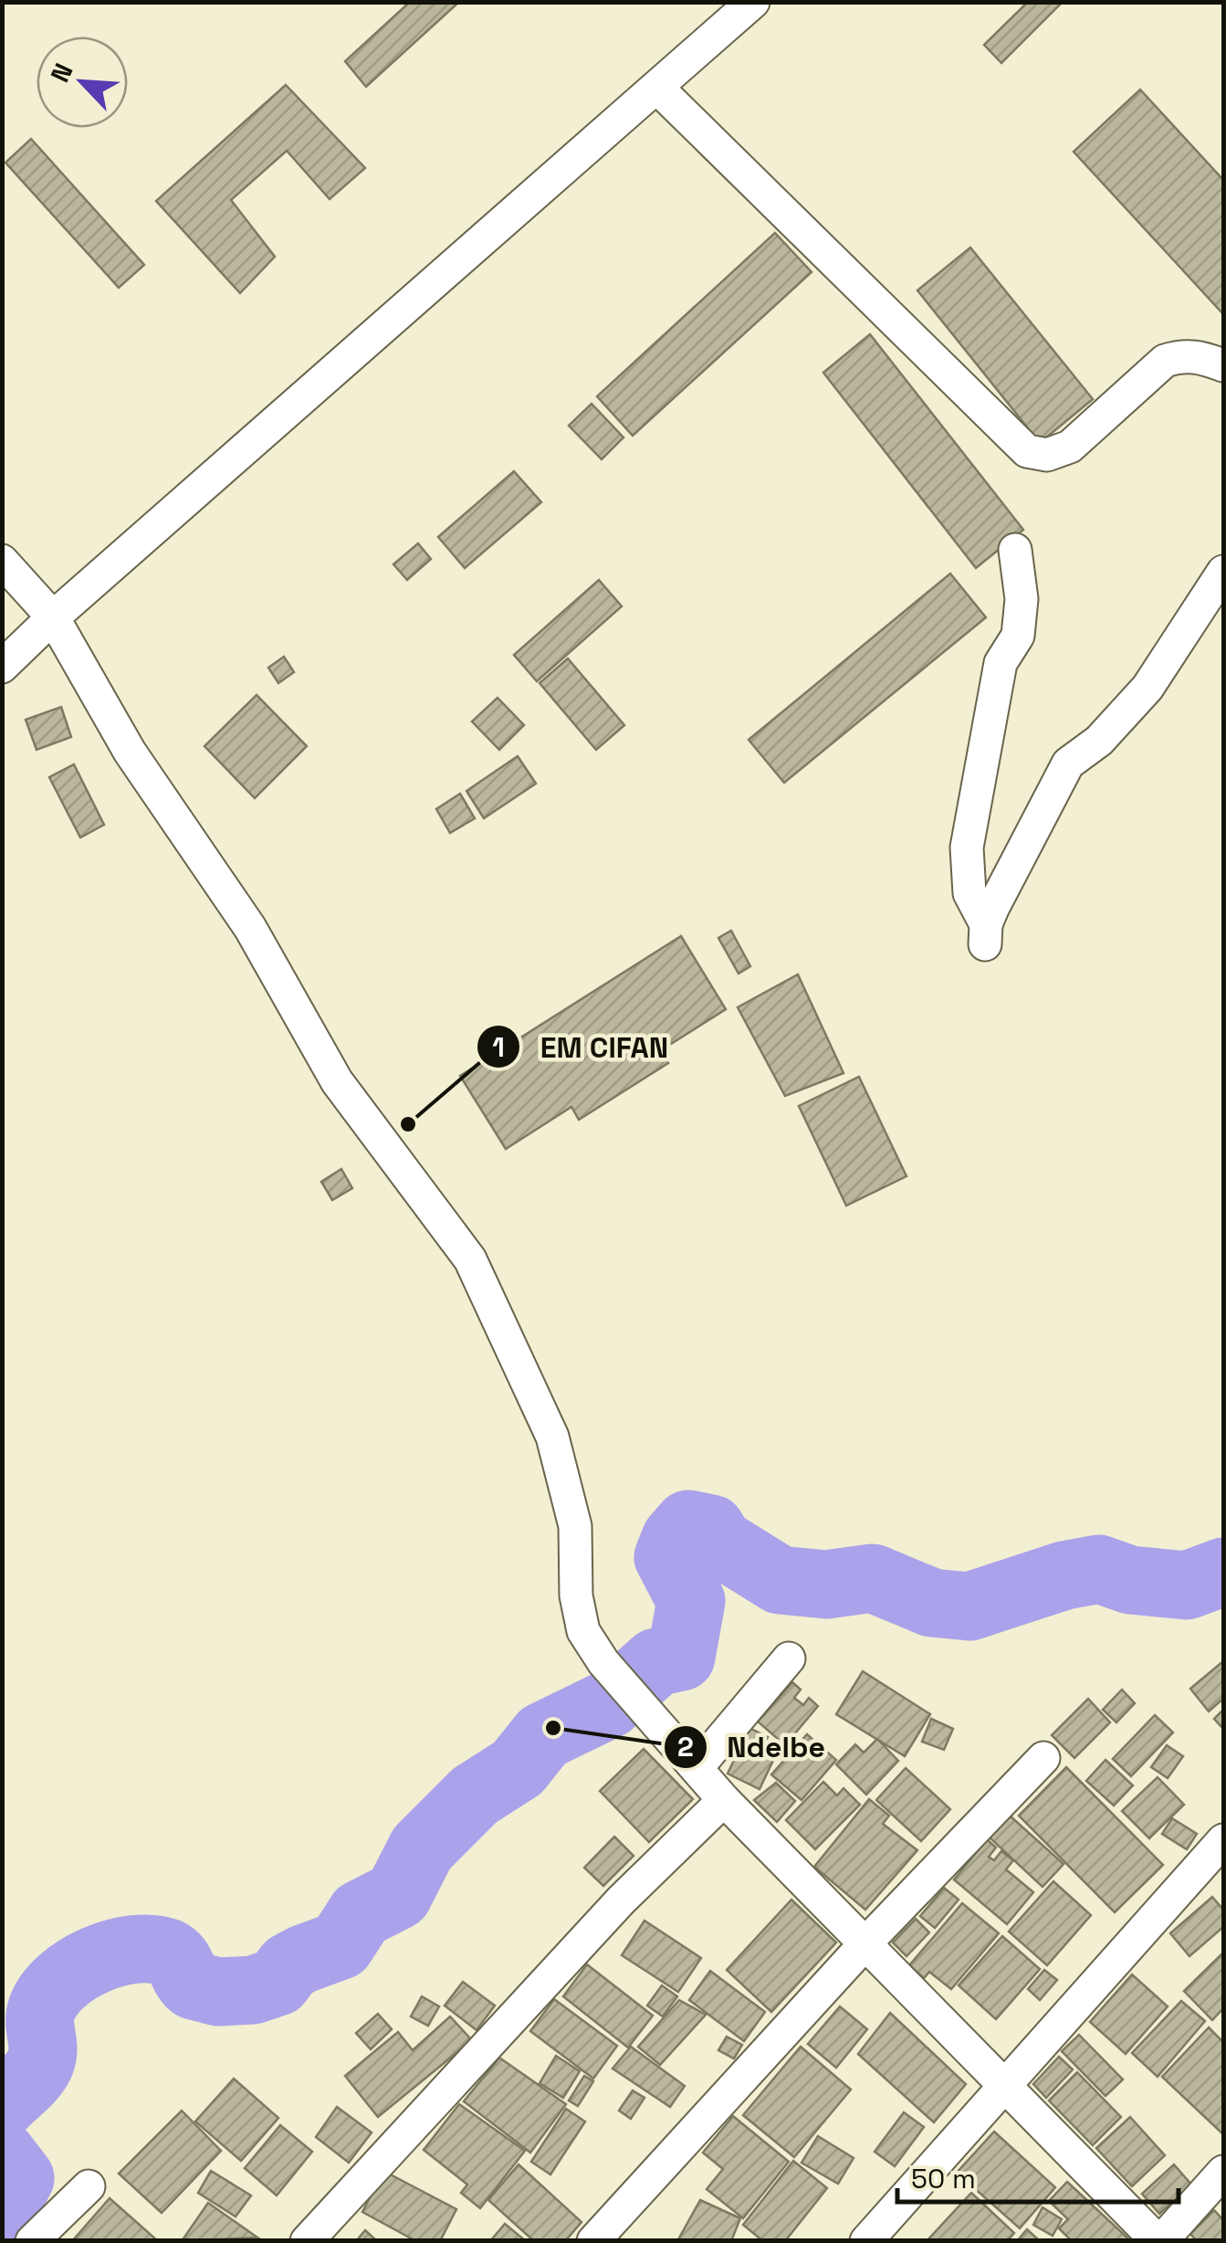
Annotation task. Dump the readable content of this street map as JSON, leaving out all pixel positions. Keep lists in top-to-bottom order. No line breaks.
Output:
{"places":["EM CIFAN","Ndelbe"],"scale_bar":"50 m","north":"top left"}
